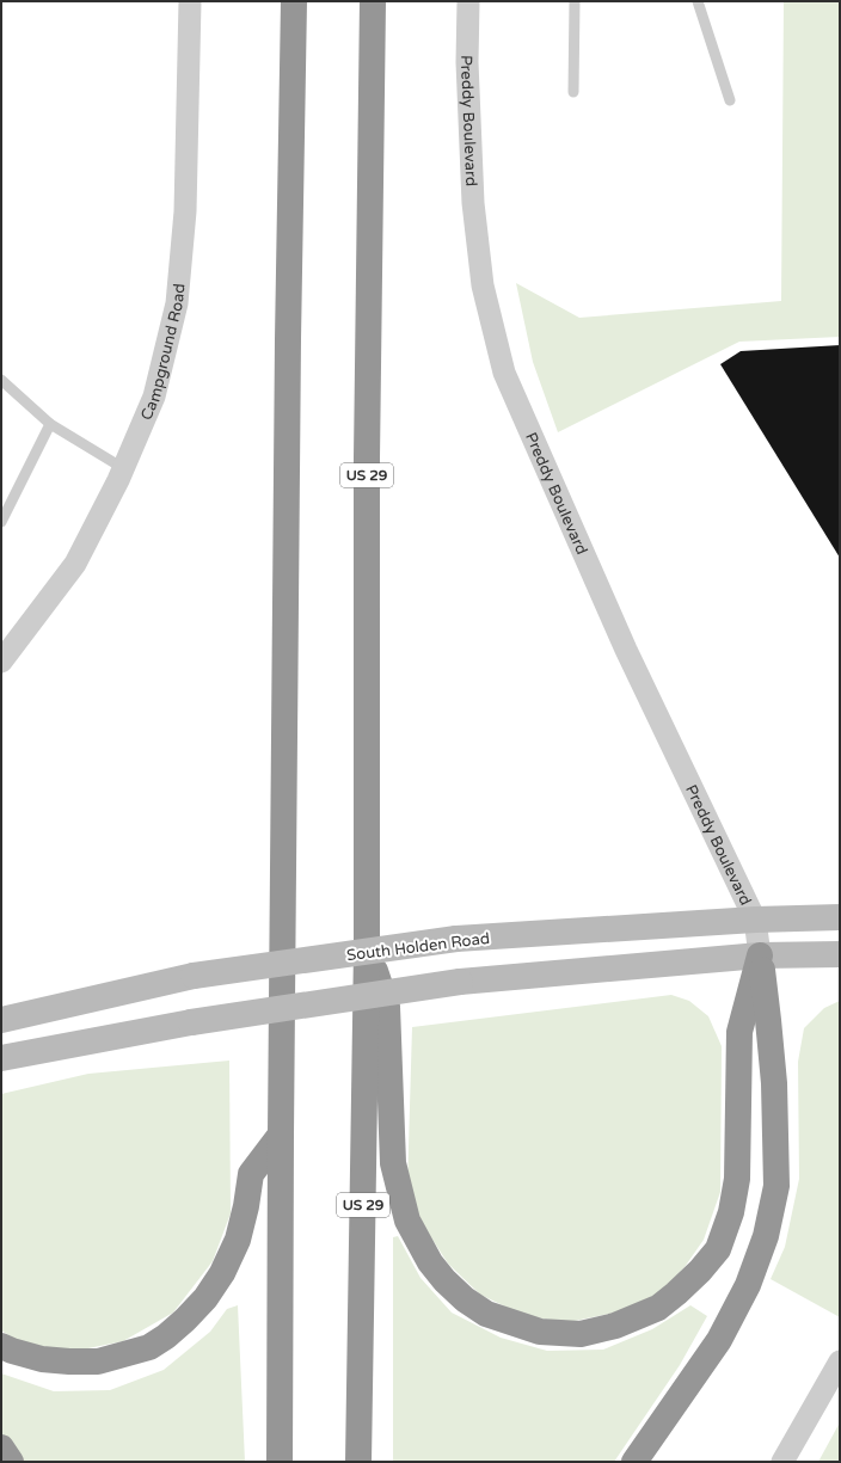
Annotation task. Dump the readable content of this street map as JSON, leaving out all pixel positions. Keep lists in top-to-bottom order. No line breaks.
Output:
{"streets":{"highway":["US 29"],"main road":["South Holden Road"],"street":["Preddy Boulevard","Campground Road"]},"crossings":[["Preddy Boulevard","South Holden Road"]]}
